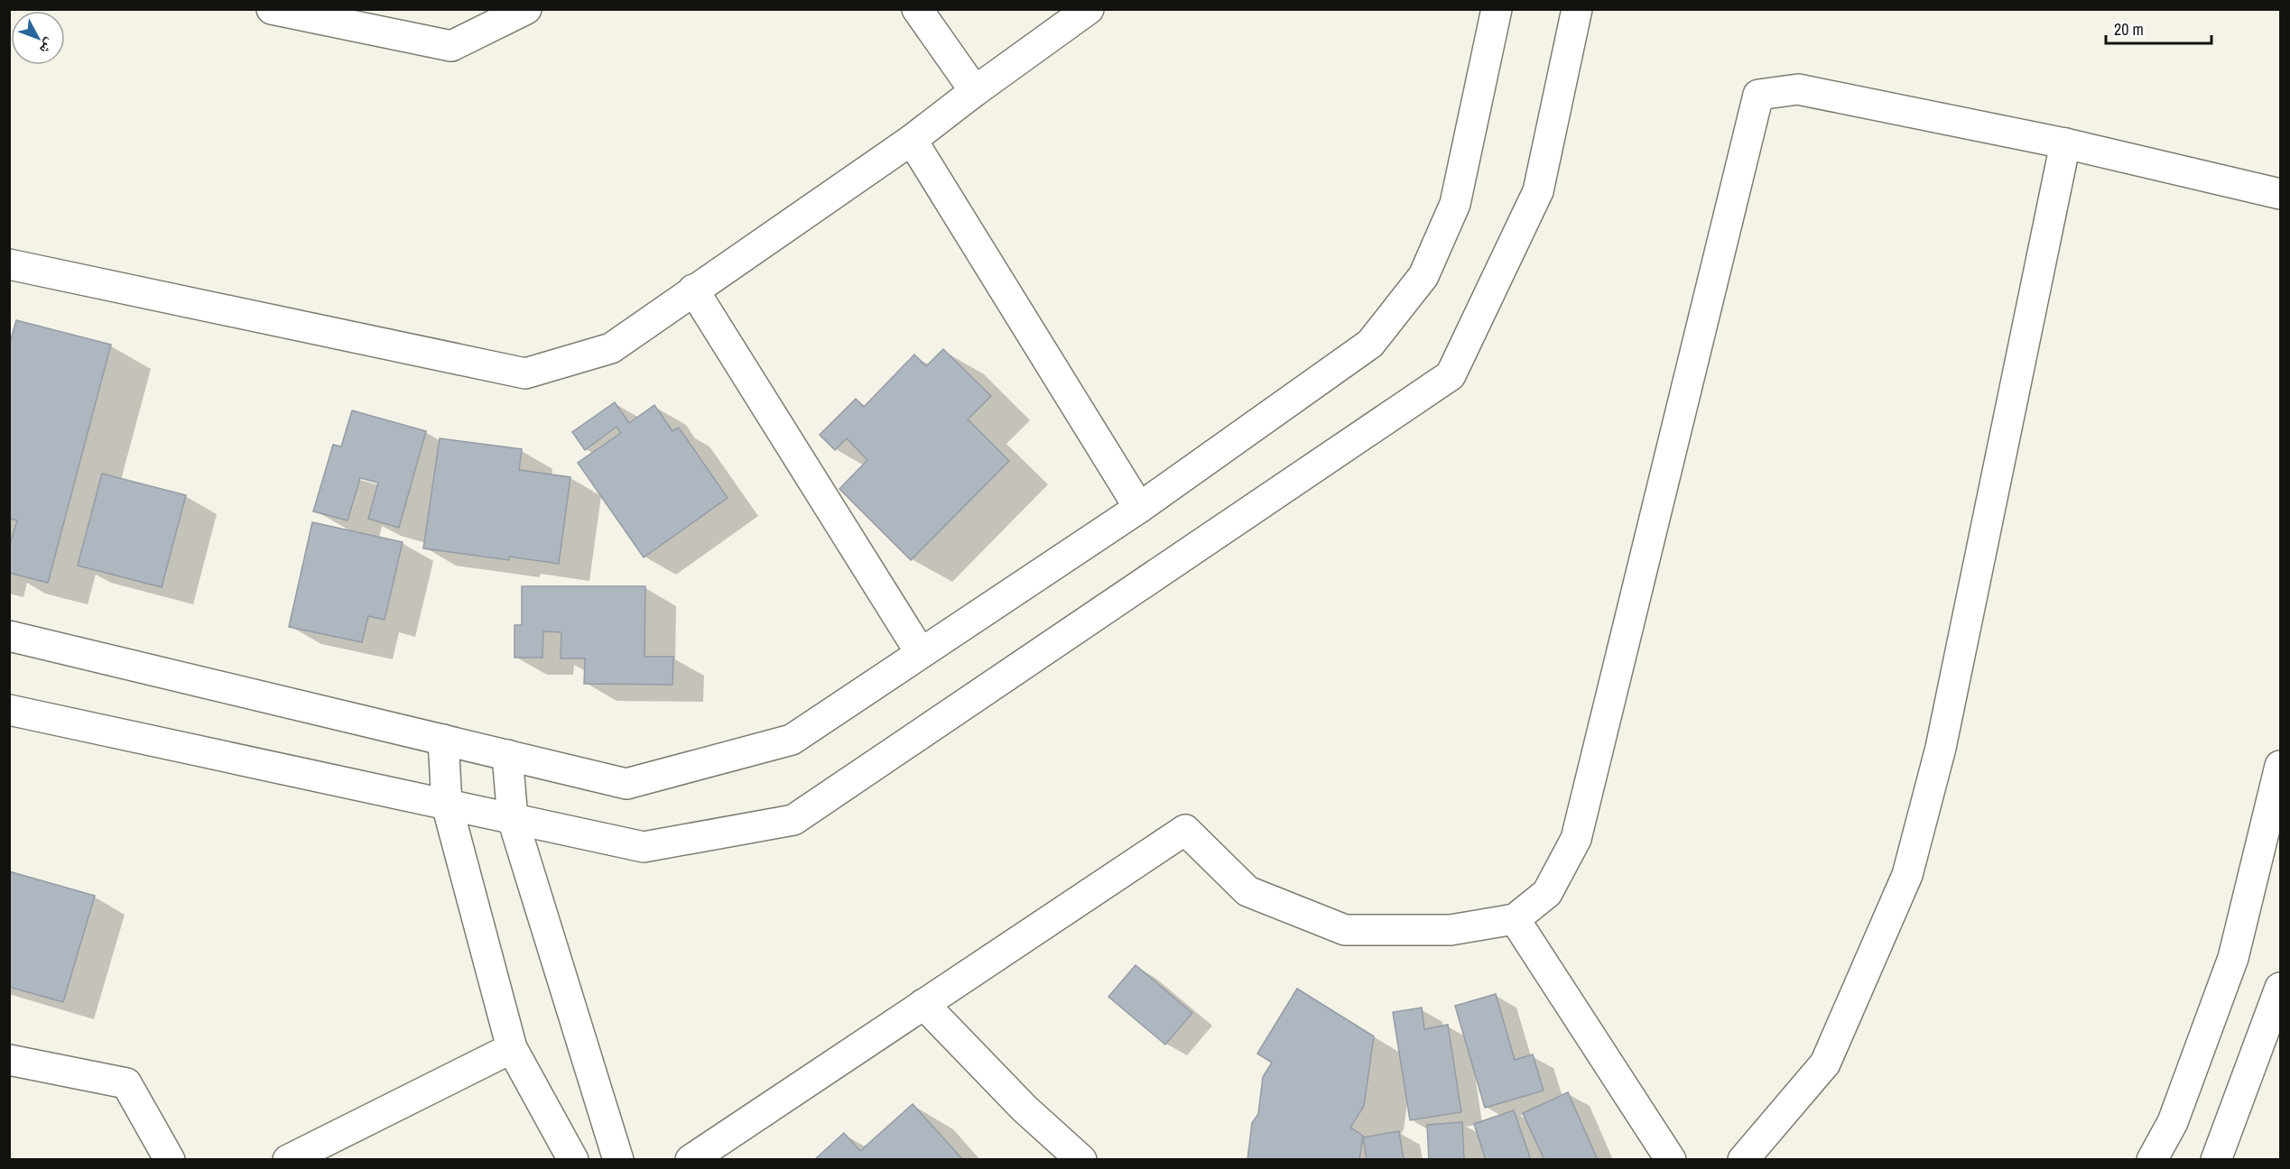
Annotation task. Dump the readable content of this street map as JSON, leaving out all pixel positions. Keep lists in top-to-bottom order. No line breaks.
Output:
{"scale_bar":"20 m","north":"bottom right"}
